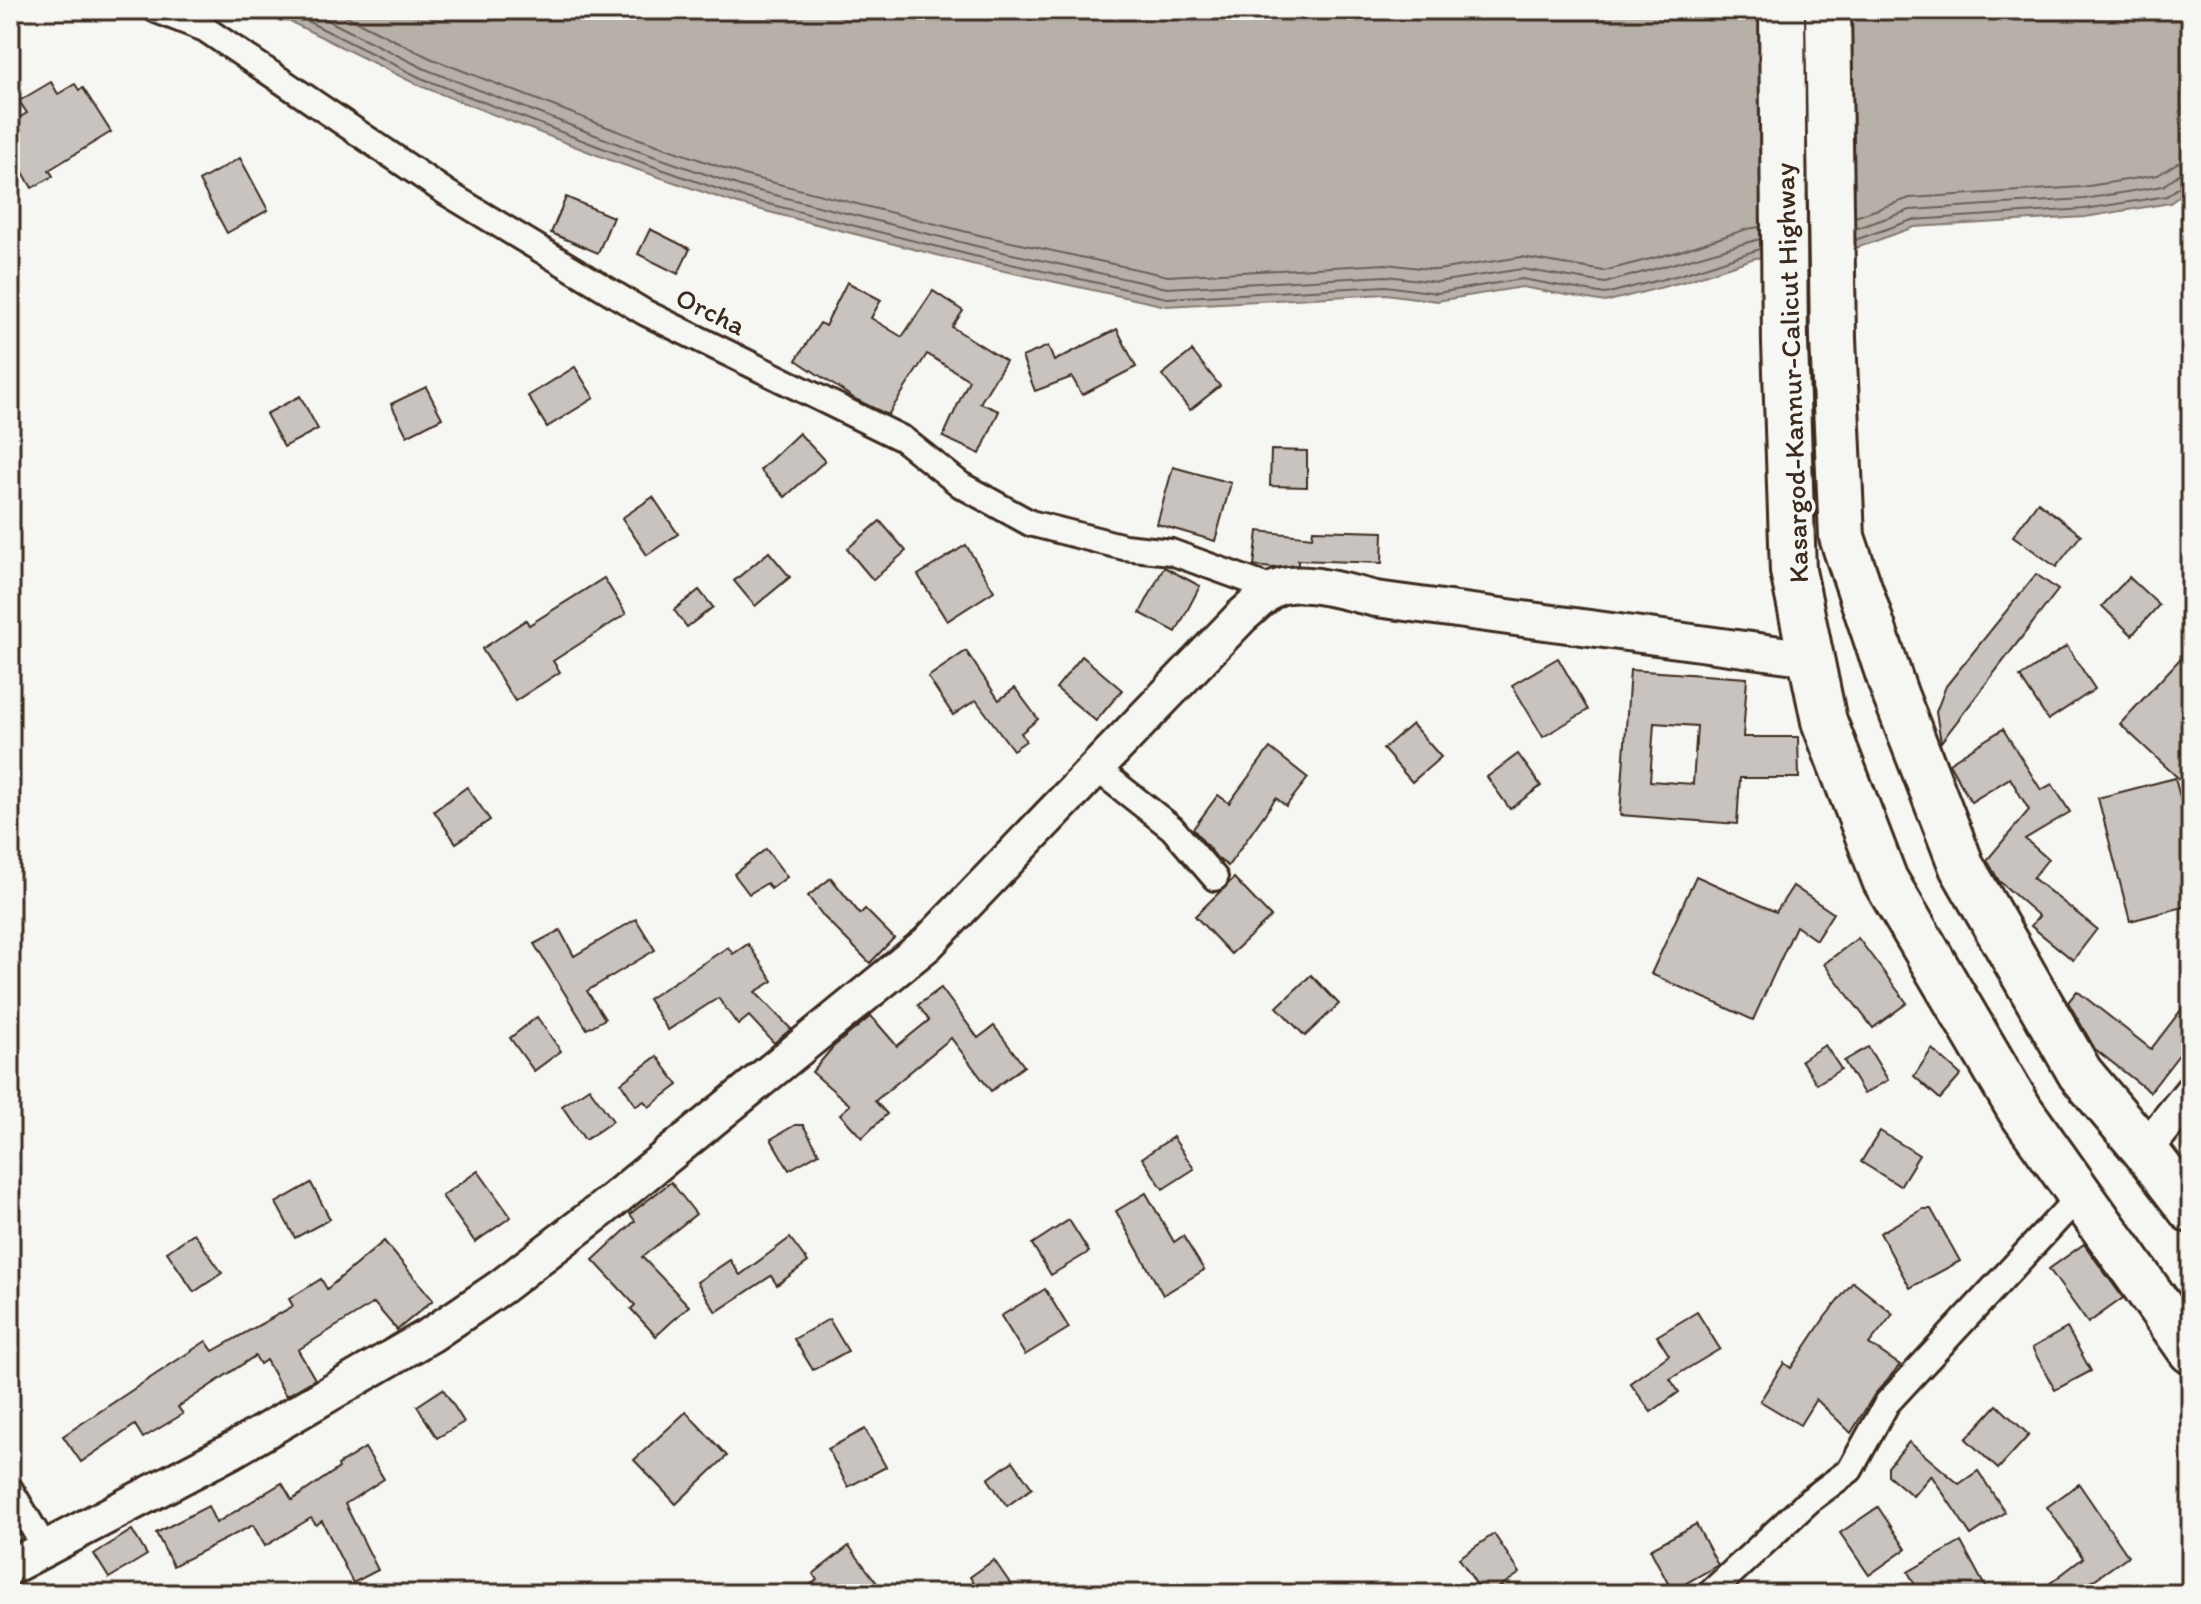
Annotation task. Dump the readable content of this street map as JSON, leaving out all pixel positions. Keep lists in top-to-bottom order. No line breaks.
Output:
{"streets":{"highway":["Kasargod-Kannur-Calicut Highway"],"street":["Orcha"]}}
